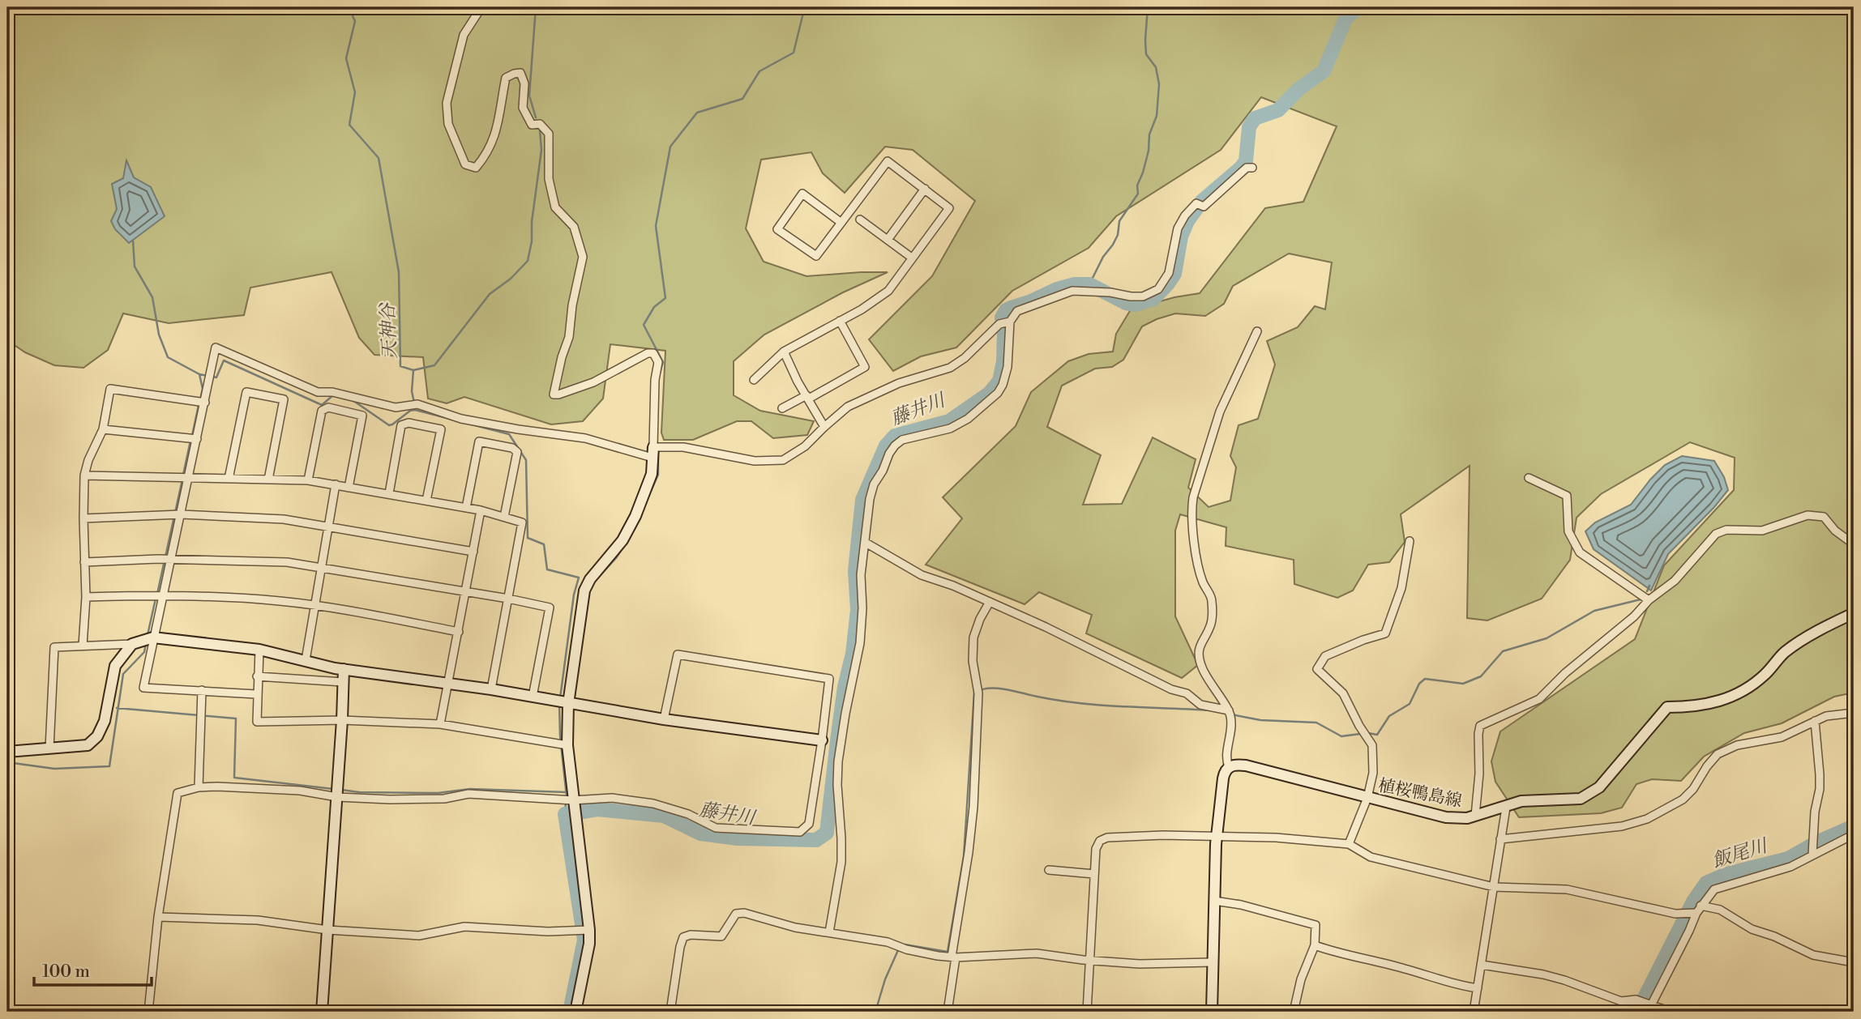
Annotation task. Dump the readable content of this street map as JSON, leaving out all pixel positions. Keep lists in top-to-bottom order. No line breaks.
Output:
{"streets":{"street":["植桜鴨島線"]},"water":["天神谷","藤井川","飯尾川"],"scale_bar":"100 m"}
